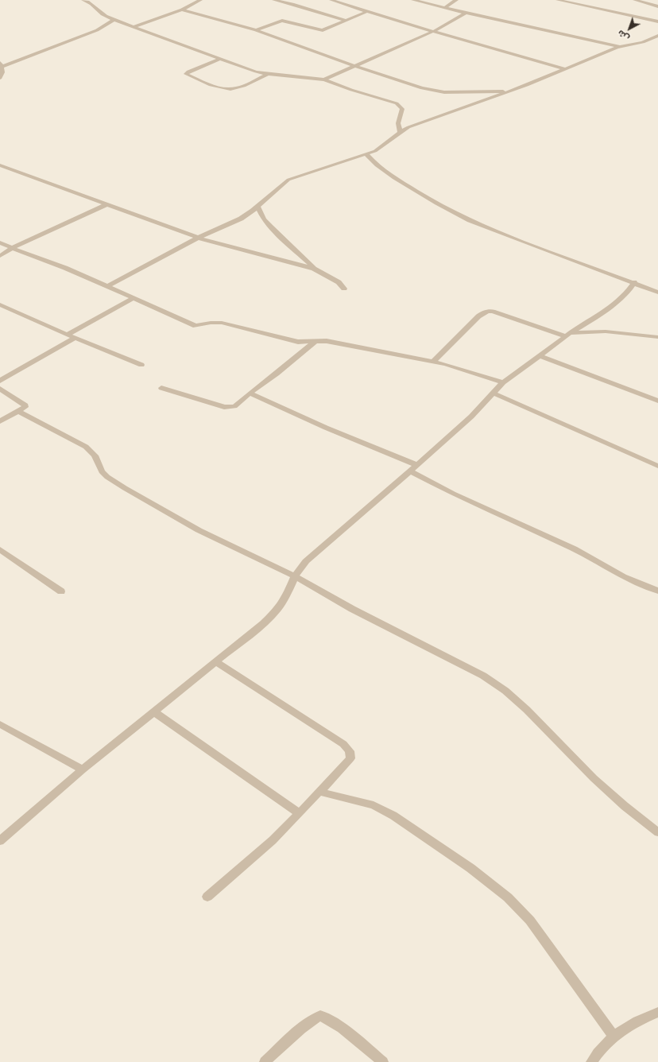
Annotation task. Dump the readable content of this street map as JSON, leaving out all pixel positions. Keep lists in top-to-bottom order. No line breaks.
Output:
{"north":"bottom left"}
